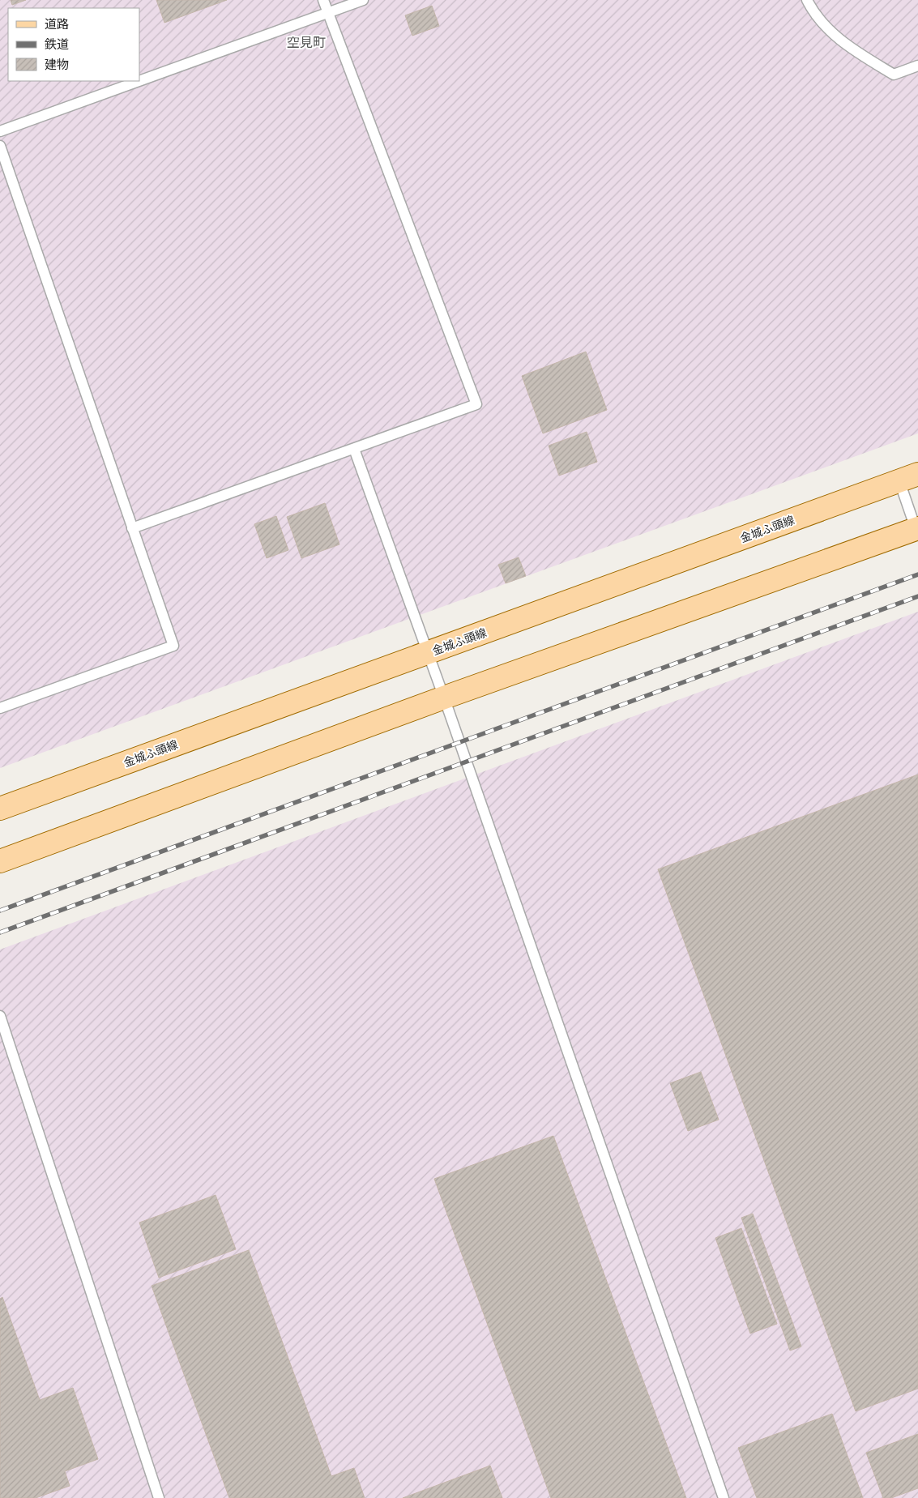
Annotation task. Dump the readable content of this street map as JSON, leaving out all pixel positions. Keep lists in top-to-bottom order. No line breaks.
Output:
{"streets":{"main road":["金城ふ頭線"]},"districts":["空見町"],"legend":["道路","鉄道","建物"]}
